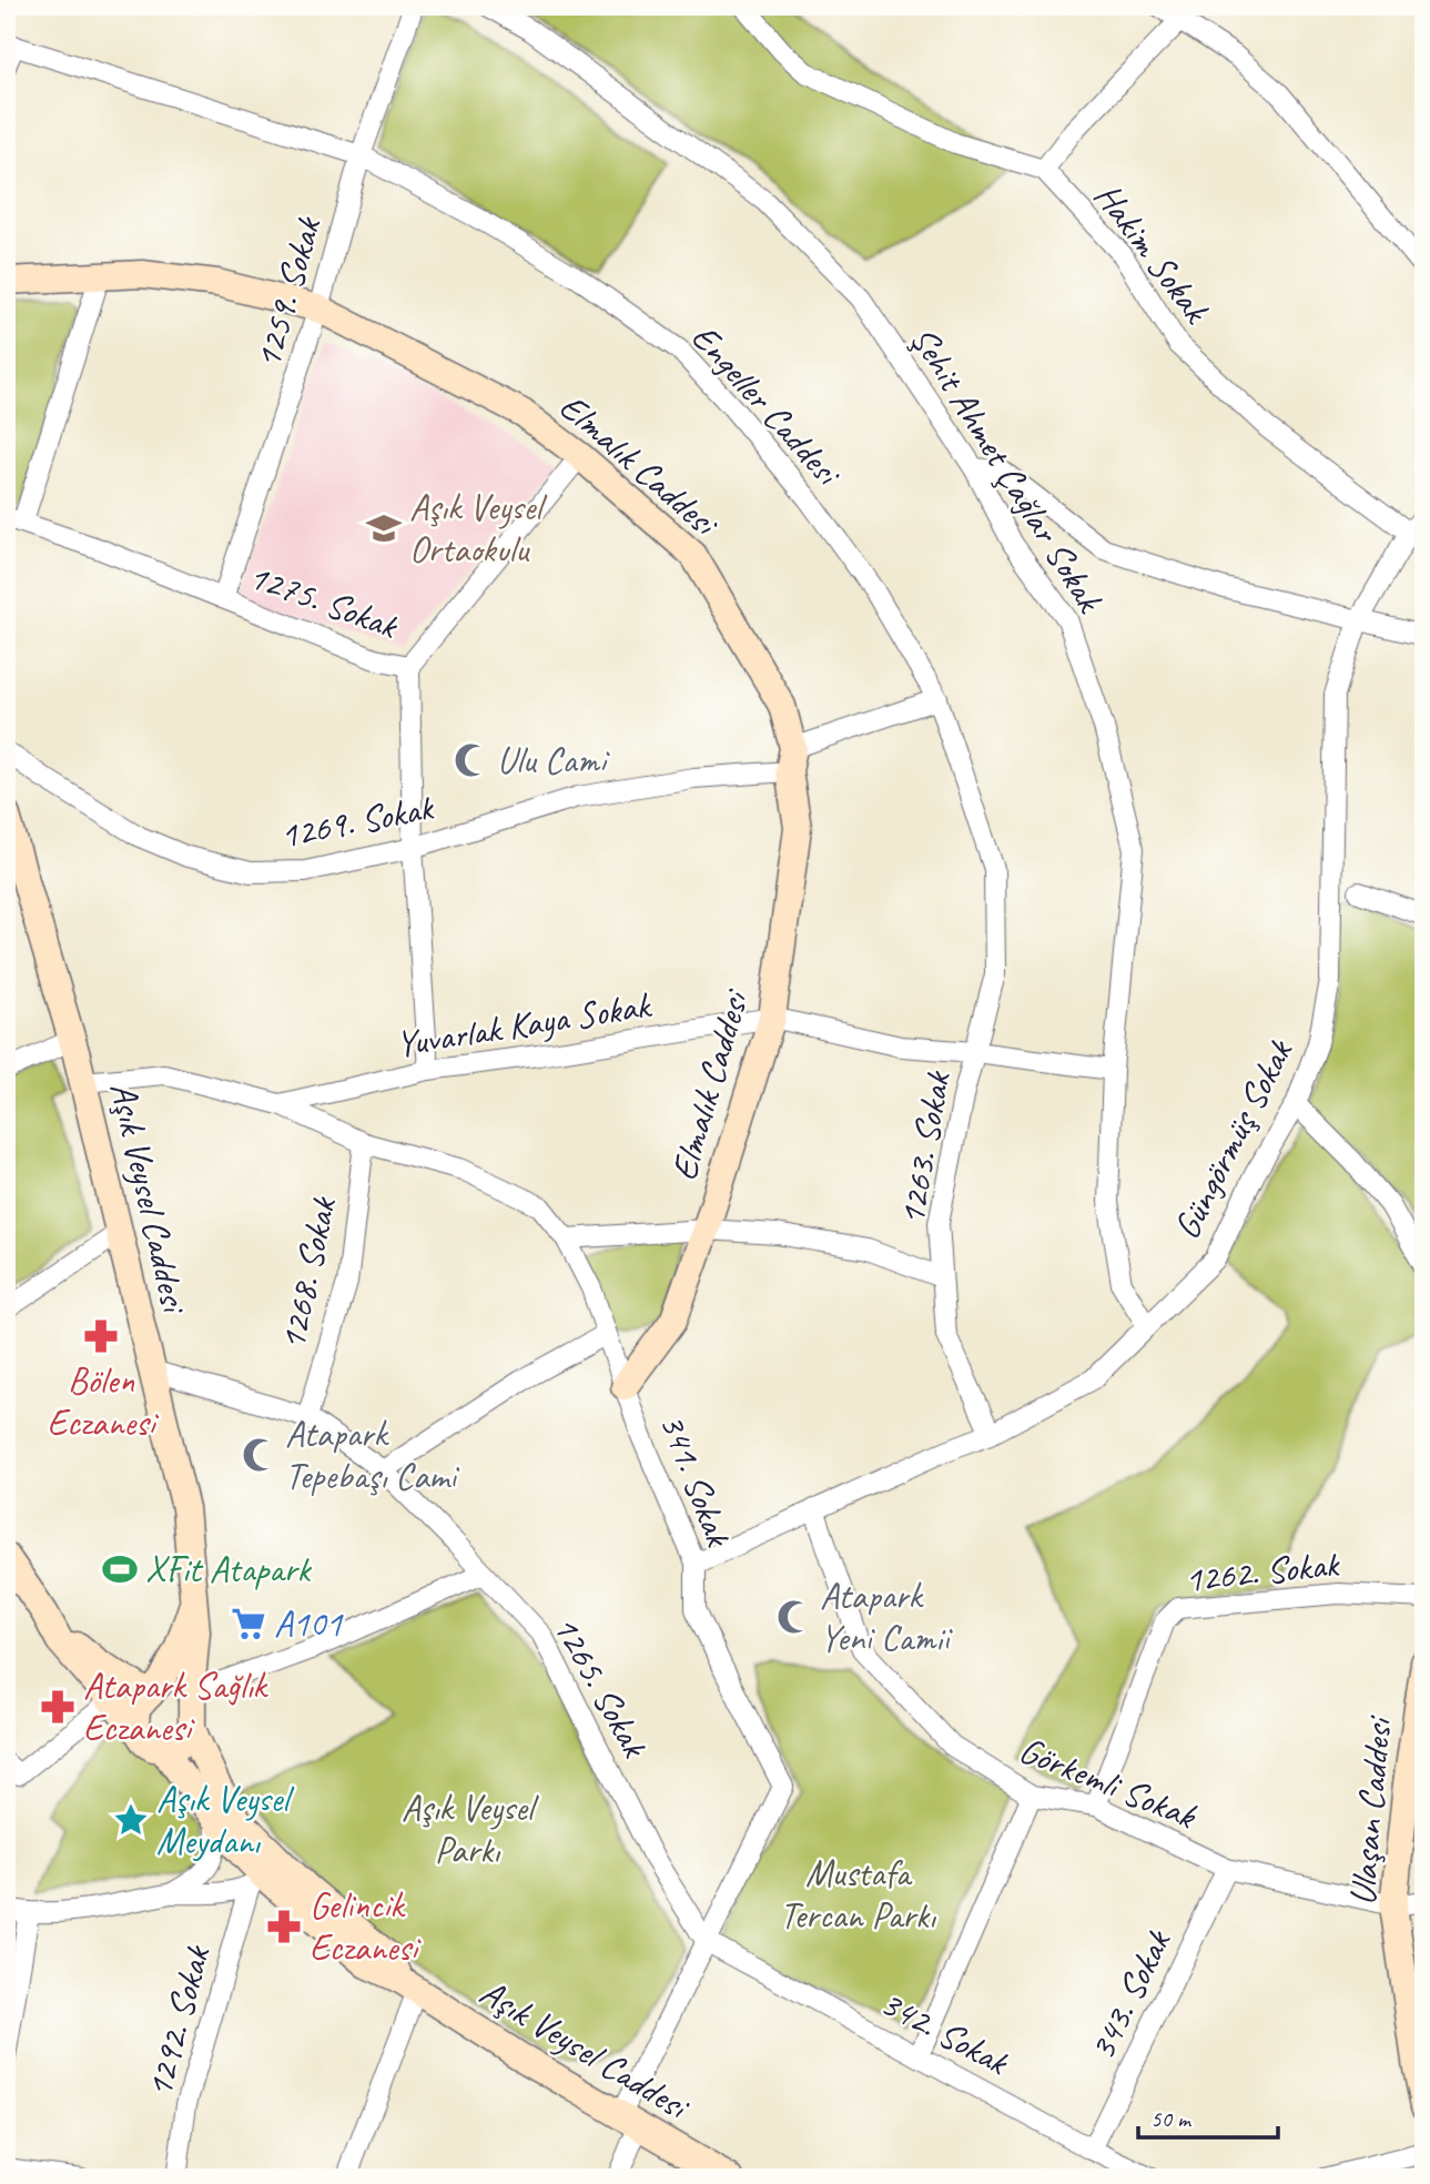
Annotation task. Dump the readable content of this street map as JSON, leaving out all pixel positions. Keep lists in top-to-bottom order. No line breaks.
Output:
{"streets":{"street":["Hakim Sokak","1259. Sokak","Engeller Caddesi","Elmalık Caddesi","Şehit Ahmet Çağlar Sokak","1275. Sokak","1269. Sokak","Yuvarlak Kaya Sokak","Güngörmüş Sokak","1263. Sokak","Aşık Veysel Caddesi","1268. Sokak","341. Sokak","1262. Sokak","1265. Sokak","Görkemli Sokak","Ulaşan Caddesi","343. Sokak","1292. Sokak","342. Sokak"]},"crossings":[["Hakim Sokak","Güngörmüş Sokak"],["1259. Sokak","Engeller Caddesi"],["1259. Sokak","Elmalık Caddesi"],["1259. Sokak","1275. Sokak"],["Engeller Caddesi","1269. Sokak"],["Engeller Caddesi","Yuvarlak Kaya Sokak"],["Engeller Caddesi","1263. Sokak"],["Elmalık Caddesi","1275. Sokak"],["Elmalık Caddesi","1269. Sokak"],["Elmalık Caddesi","Yuvarlak Kaya Sokak"],["Elmalık Caddesi","341. Sokak"],["Şehit Ahmet Çağlar Sokak","Yuvarlak Kaya Sokak"],["Şehit Ahmet Çağlar Sokak","Güngörmüş Sokak"],["Yuvarlak Kaya Sokak","1263. Sokak"],["Yuvarlak Kaya Sokak","Aşık Veysel Caddesi"],["Yuvarlak Kaya Sokak","341. Sokak"],["Güngörmüş Sokak","1263. Sokak"],["Güngörmüş Sokak","341. Sokak"],["Güngörmüş Sokak","Görkemli Sokak"],["Aşık Veysel Caddesi","341. Sokak"],["Aşık Veysel Caddesi","1265. Sokak"],["Aşık Veysel Caddesi","1292. Sokak"],["1268. Sokak","341. Sokak"],["1268. Sokak","1265. Sokak"],["341. Sokak","1265. Sokak"],["341. Sokak","342. Sokak"],["1262. Sokak","Görkemli Sokak"],["1265. Sokak","342. Sokak"],["Görkemli Sokak","Ulaşan Caddesi"],["Görkemli Sokak","343. Sokak"],["343. Sokak","342. Sokak"]],"parks":["Aşık Veysel Parkı","Mustafa Tercan Parkı"],"places":{"school or university":["Aşık Veysel Ortaokulu"],"mosque":["Ulu Cami","Atapark Tepebaşı Cami","Atapark Yeni Camii"],"pharmacy":["Bölen Eczanesi","Atapark Sağlık Eczanesi","Gelincik Eczanesi"],"sports":["XFit Atapark"],"supermarket":["A101"],"place":["Aşık Veysel Meydanı"]},"scale_bar":"50 m"}
